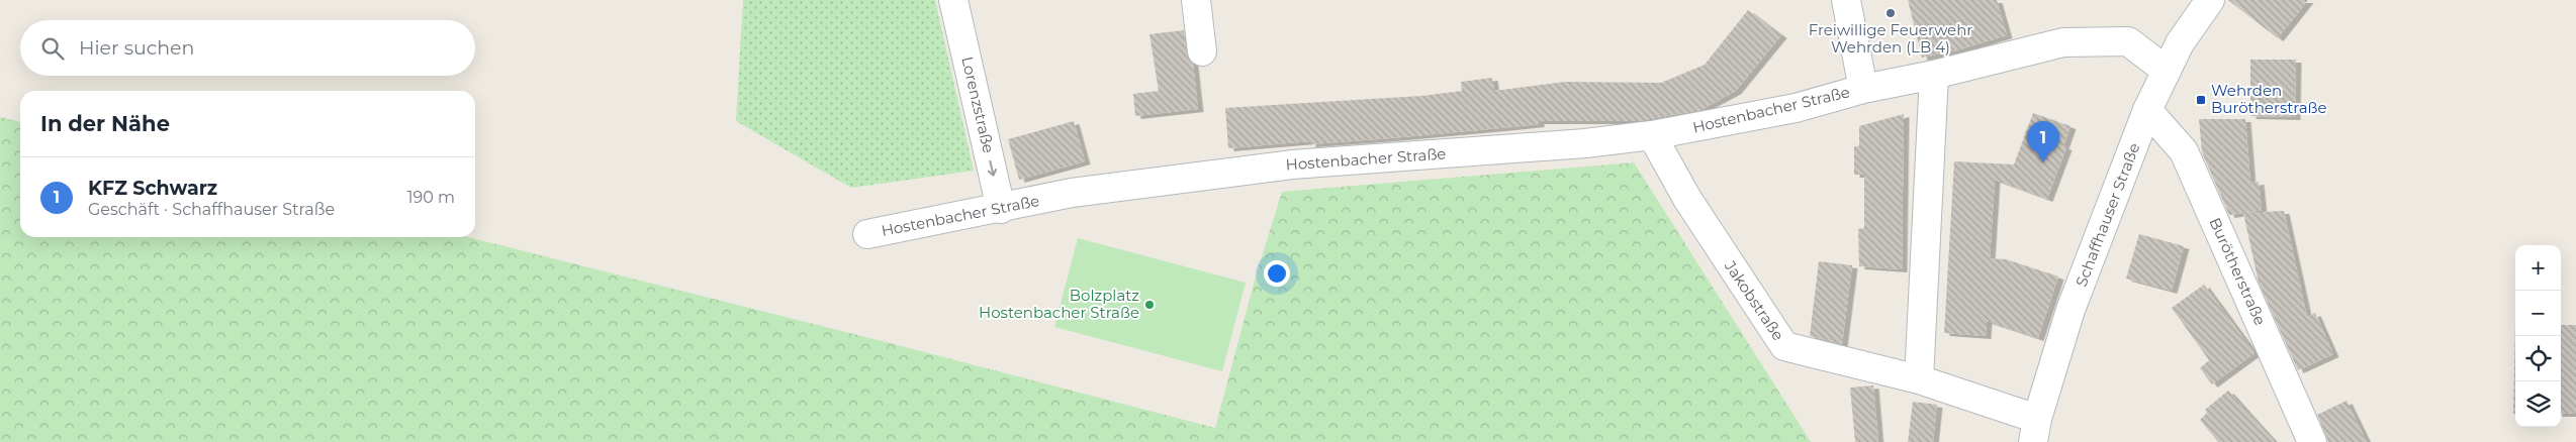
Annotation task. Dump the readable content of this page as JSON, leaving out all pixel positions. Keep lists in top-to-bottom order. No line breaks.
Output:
{"streets":{"street":["Lorenzstraße","Hostenbacher Straße","Schaffhauser Straße","Burötherstraße","Jakobstraße"]},"crossings":[["Lorenzstraße","Hostenbacher Straße"],["Hostenbacher Straße","Schaffhauser Straße"],["Hostenbacher Straße","Jakobstraße"],["Schaffhauser Straße","Burötherstraße"],["Schaffhauser Straße","Jakobstraße"]],"one_way":["Lorenzstraße"],"places":{"other":["Freiwillige Feuerwehr Wehrden (LB 4)","Bolzplatz Hostenbacher Straße"],"transit":["Wehrden Burötherstraße"]},"page":{"search":"Hier suchen","heading":"In der Nähe","pins":"1","list":[{"mark":"1","name":"KFZ Schwarz","note":"Geschäft · Schaffhauser Straße","value":"190 m"}],"map_buttons":["+","−"]}}
